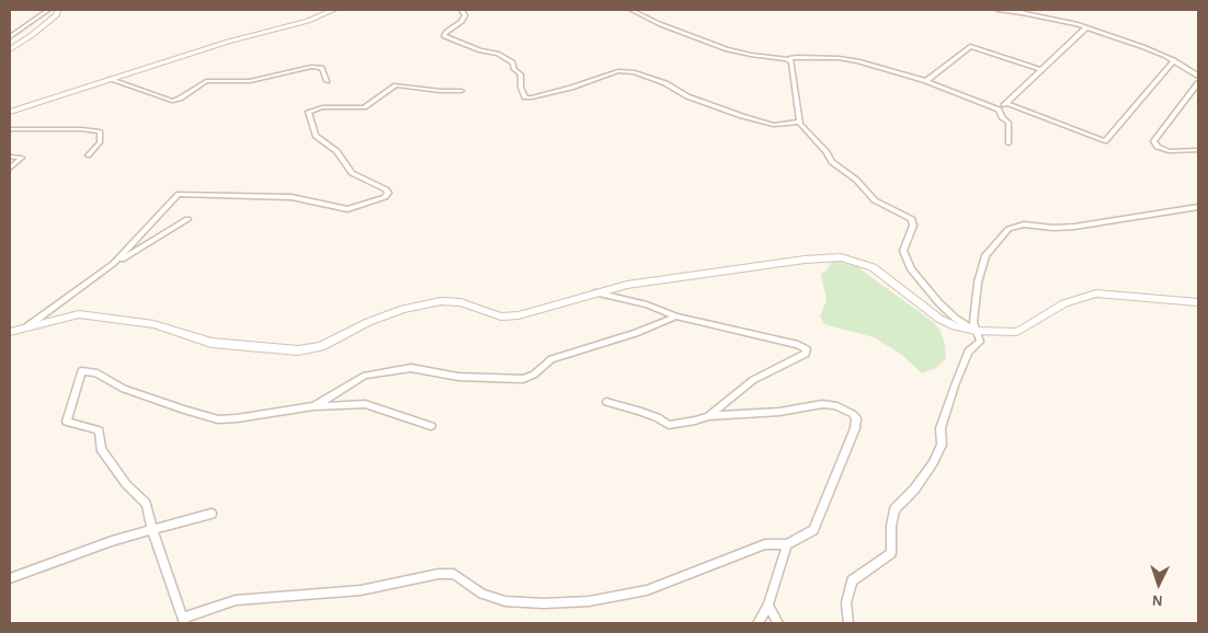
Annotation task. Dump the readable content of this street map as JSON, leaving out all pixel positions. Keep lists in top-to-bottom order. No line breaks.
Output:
{"north":"bottom"}
